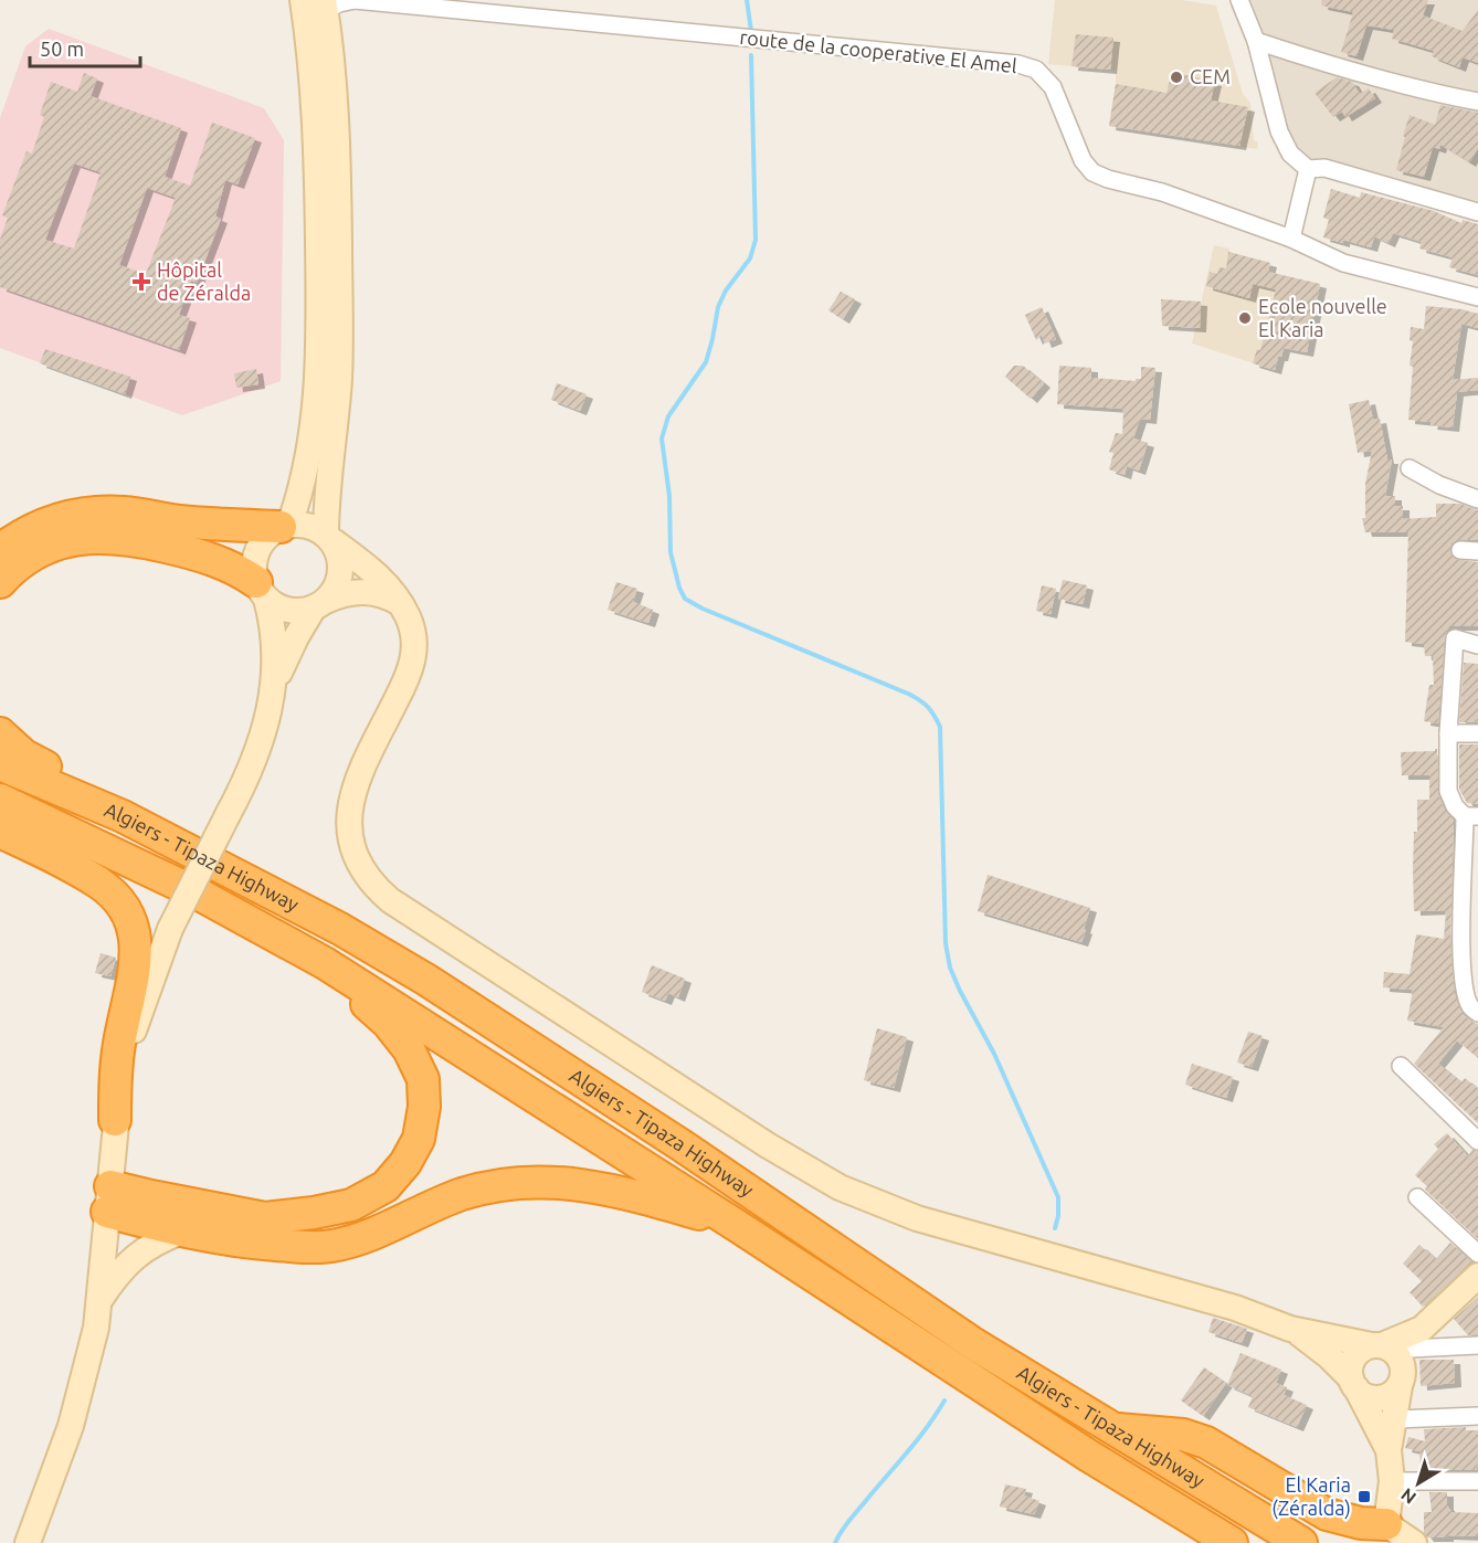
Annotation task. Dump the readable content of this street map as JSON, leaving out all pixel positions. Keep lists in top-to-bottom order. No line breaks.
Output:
{"streets":{"highway":["Algiers - Tipaza Highway"],"street":["route de la cooperative El Amel"]},"places":{"other":["CEM","Ecole nouvelle El Karia"],"health":["Hôpital de Zéralda"],"transit":["El Karia (Zéralda)"]},"scale_bar":"50 m","north":"bottom left"}
